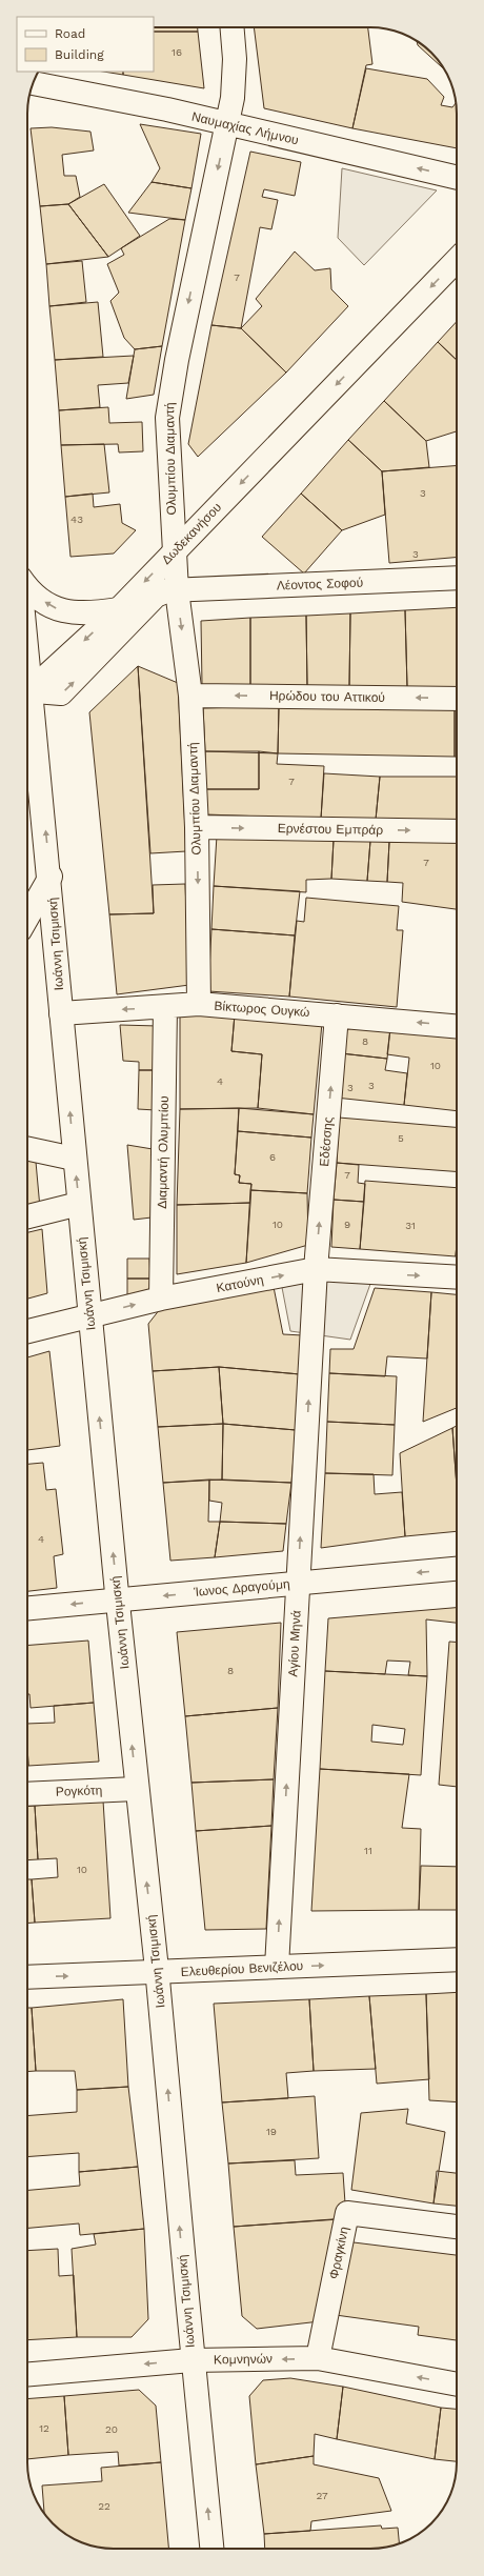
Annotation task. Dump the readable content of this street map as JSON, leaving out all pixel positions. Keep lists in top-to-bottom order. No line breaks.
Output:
{"streets":{"street":["Ναυμαχίας Λήμνου","Ολυμπίου Διαμαντή","Δωδεκανήσου","Λέοντος Σοφού","Ηρώδου του Αττικού","Ερνέστου Εμπράρ","Ιωάννη Τσιμισκή","Βίκτωρος Ουγκώ","Εδέσσης","Διαμαντή Ολυμπίου","Κατούνη","Ίωνος Δραγούμη","Αγίου Μηνά","Ρογκότη","Ελευθερίου Βενιζέλου","Φραγκίνη","Κομνηνών"]},"crossings":[["Ναυμαχίας Λήμνου","Ολυμπίου Διαμαντή"],["Ολυμπίου Διαμαντή","Δωδεκανήσου"],["Ολυμπίου Διαμαντή","Λέοντος Σοφού"],["Ολυμπίου Διαμαντή","Ηρώδου του Αττικού"],["Ολυμπίου Διαμαντή","Ερνέστου Εμπράρ"],["Ολυμπίου Διαμαντή","Βίκτωρος Ουγκώ"],["Ιωάννη Τσιμισκή","Βίκτωρος Ουγκώ"],["Ιωάννη Τσιμισκή","Κατούνη"],["Ιωάννη Τσιμισκή","Ίωνος Δραγούμη"],["Ιωάννη Τσιμισκή","Ρογκότη"],["Ιωάννη Τσιμισκή","Ελευθερίου Βενιζέλου"],["Ιωάννη Τσιμισκή","Κομνηνών"],["Βίκτωρος Ουγκώ","Εδέσσης"],["Βίκτωρος Ουγκώ","Διαμαντή Ολυμπίου"],["Εδέσσης","Κατούνη"],["Εδέσσης","Αγίου Μηνά"],["Διαμαντή Ολυμπίου","Κατούνη"],["Κατούνη","Αγίου Μηνά"],["Ίωνος Δραγούμη","Αγίου Μηνά"],["Αγίου Μηνά","Ελευθερίου Βενιζέλου"],["Φραγκίνη","Κομνηνών"]],"one_way":["Ναυμαχίας Λήμνου","Ολυμπίου Διαμαντή","Δωδεκανήσου","Ηρώδου του Αττικού","Ερνέστου Εμπράρ","Ιωάννη Τσιμισκή","Βίκτωρος Ουγκώ","Εδέσσης","Κατούνη","Ίωνος Δραγούμη","Αγίου Μηνά","Ελευθερίου Βενιζέλου","Κομνηνών"],"house_numbers":["16","7","3","43","3","7","7","8","10","4","3","3","5","6","7","10","9","31","4","8","11","10","19","12","20","27","22"],"legend":["Road","Building"]}
